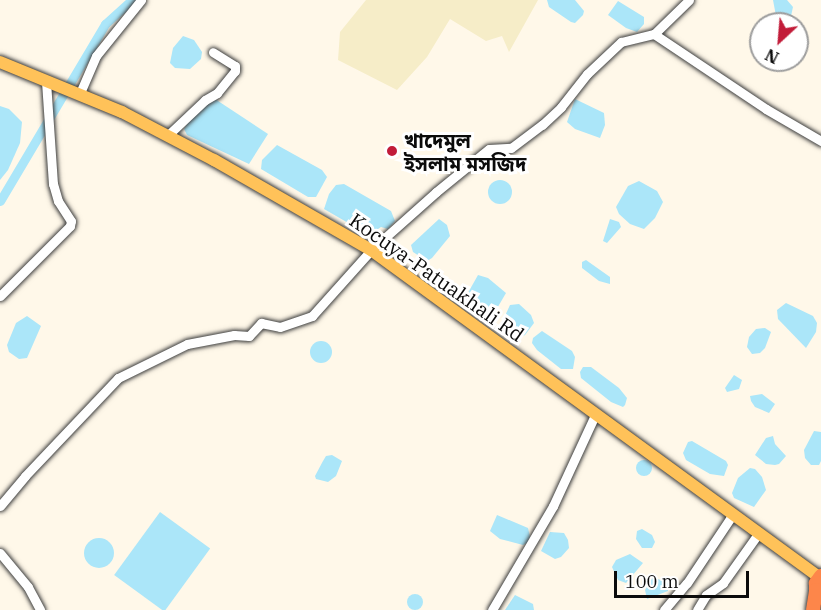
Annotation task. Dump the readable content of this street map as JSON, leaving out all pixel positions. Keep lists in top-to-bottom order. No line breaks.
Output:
{"streets":{"main road":["Kocuya-Patuakhali Rd"]},"places":["খাদেমুল ইসলাম মসজিদ"],"scale_bar":"100 m","north":"bottom left"}
